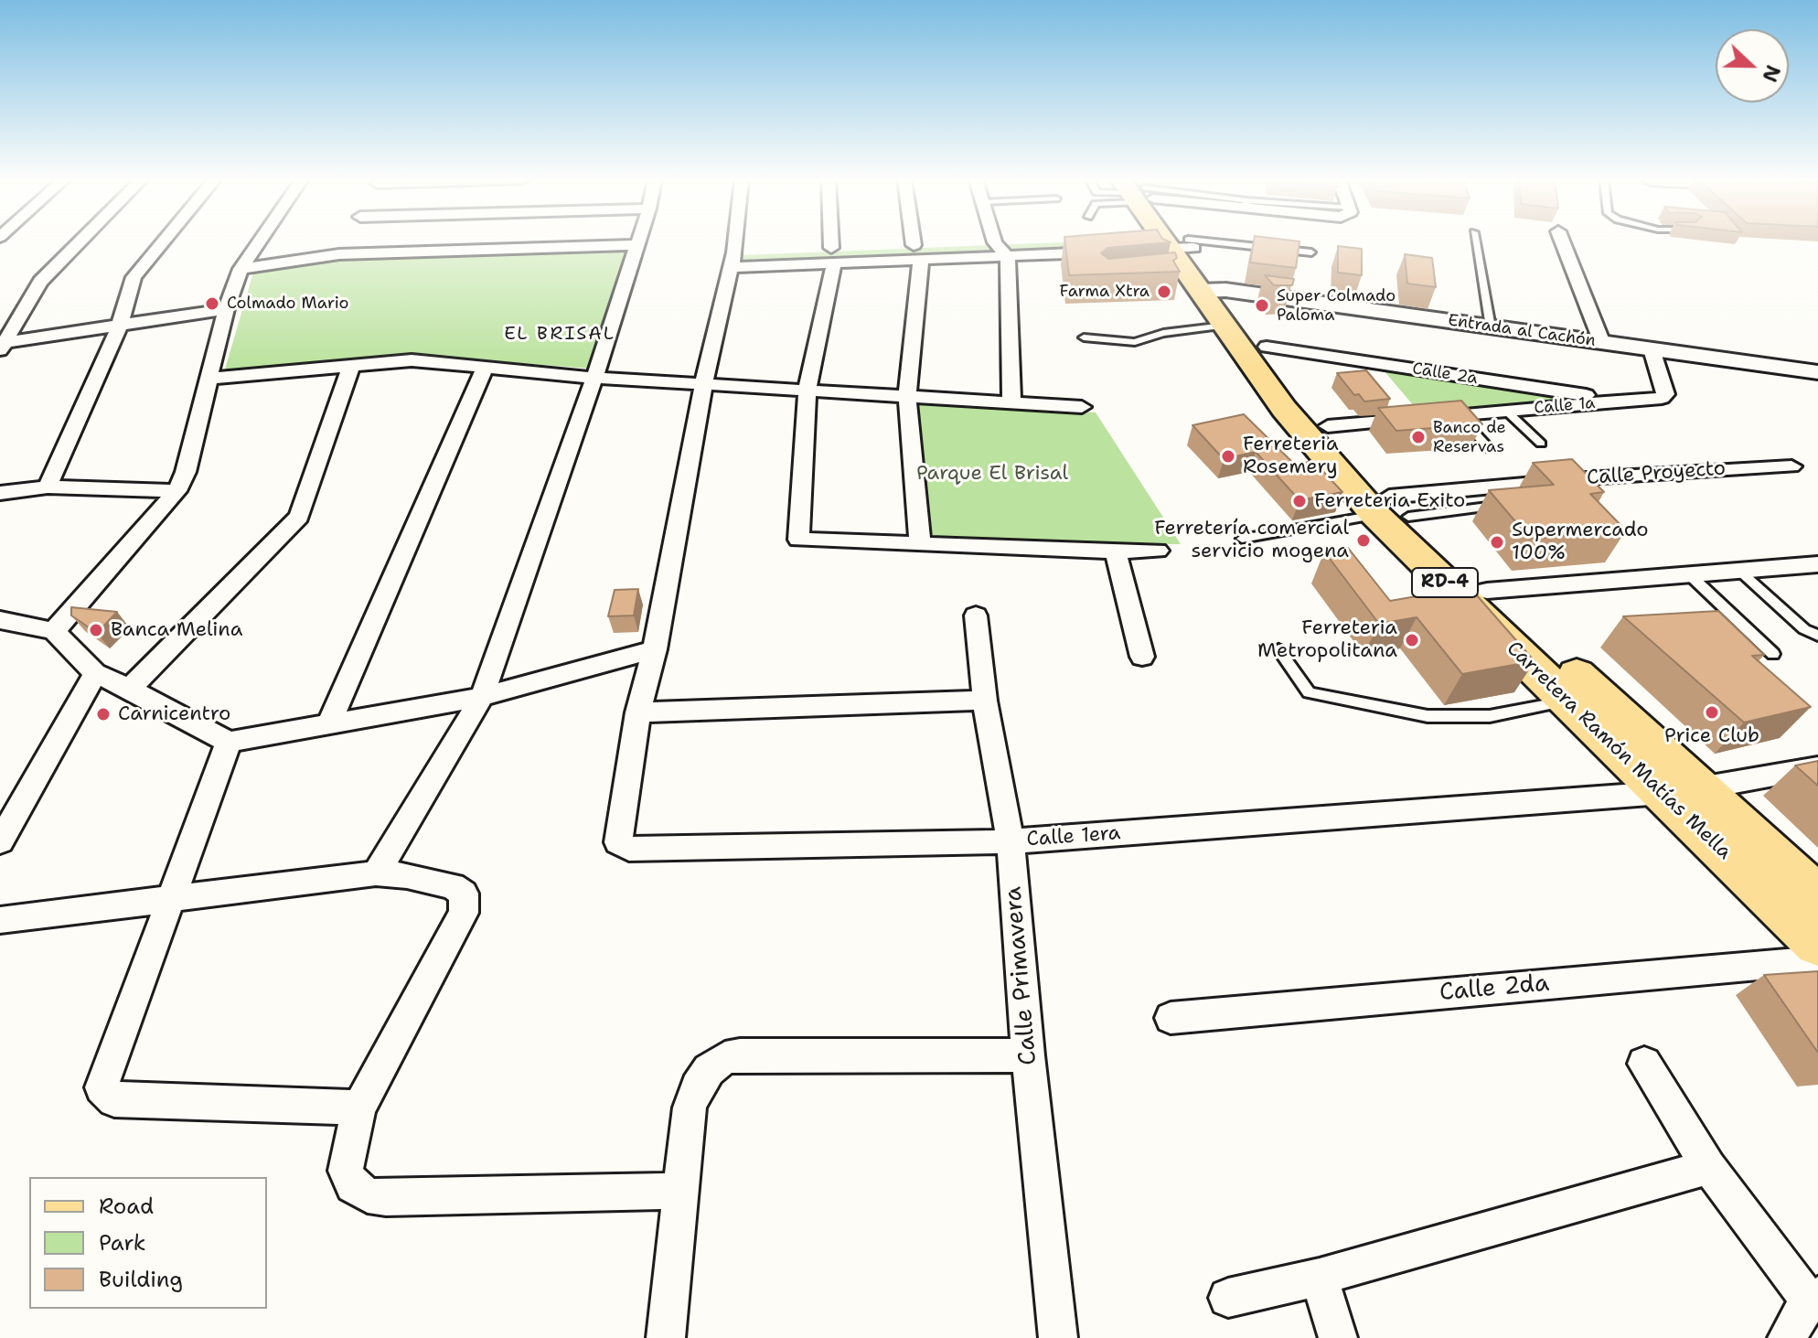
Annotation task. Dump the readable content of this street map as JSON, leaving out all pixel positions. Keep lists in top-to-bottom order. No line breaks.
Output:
{"streets":{"main road":["RD-4","Carretera Ramón Matías Mella"],"street":["Entrada al Cachón","Calle 2a","Calle 1a","Calle Proyecto","Calle 1era","Calle Primavera","Calle 2da"]},"crossings":[["Entrada al Cachón","Calle 1a"],["Calle 2a","Calle 1a"],["Calle 2a","Carretera Ramón Matías Mella"],["Calle 1a","Carretera Ramón Matías Mella"],["Calle Proyecto","Carretera Ramón Matías Mella"],["Carretera Ramón Matías Mella","Calle 1era"],["Calle 1era","Calle Primavera"]],"districts":["EL BRISAL"],"parks":["Parque El Brisal"],"places":["Farma Xtra","Colmado Mario","Super Colmado Paloma","Banco de Reservas","Ferreteria Rosemery","Ferreteria Exito","Ferretería comercial servicio mogena","Supermercado 100%","Banca Melina","Ferreteria Metropolitana","Price Club","Carnicentro"],"legend":["Road","Park","Building"],"north":"right"}
